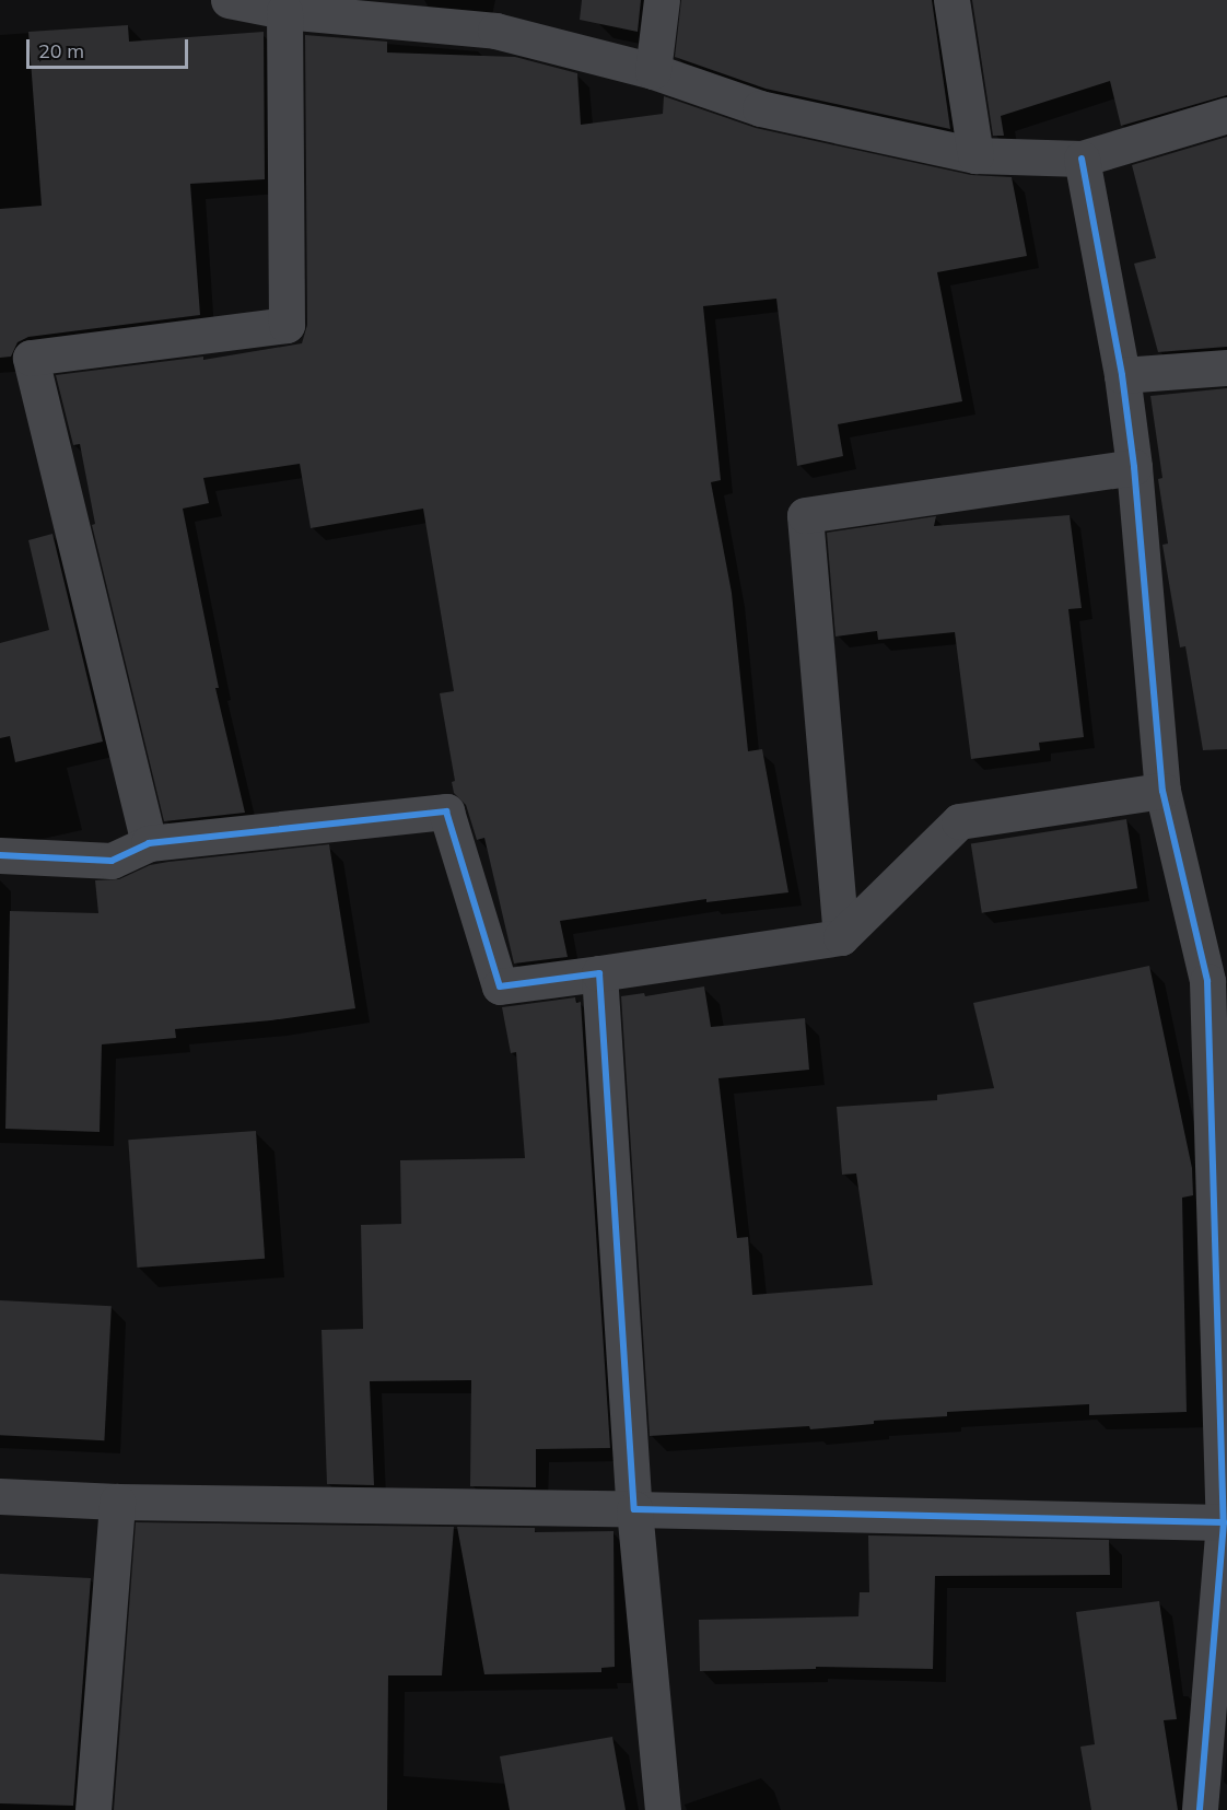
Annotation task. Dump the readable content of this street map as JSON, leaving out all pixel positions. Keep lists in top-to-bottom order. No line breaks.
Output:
{"scale_bar":"20 m"}
